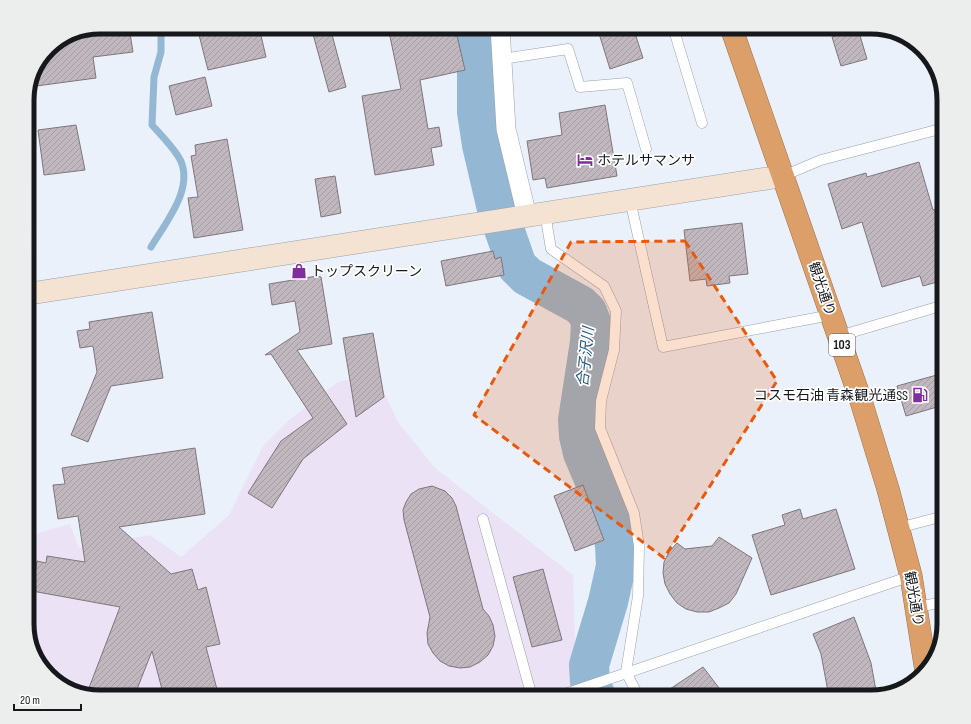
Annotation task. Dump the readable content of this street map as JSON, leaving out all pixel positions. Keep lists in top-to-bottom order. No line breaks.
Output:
{"streets":{"highway":["観光通り","103"]},"water":["合子沢川"],"places":{"hotel":["ホテルサマンサ"],"shop":["トップスクリーン"],"fuel station":["コスモ石油 青森観光通SS"]},"scale_bar":"20 m"}
